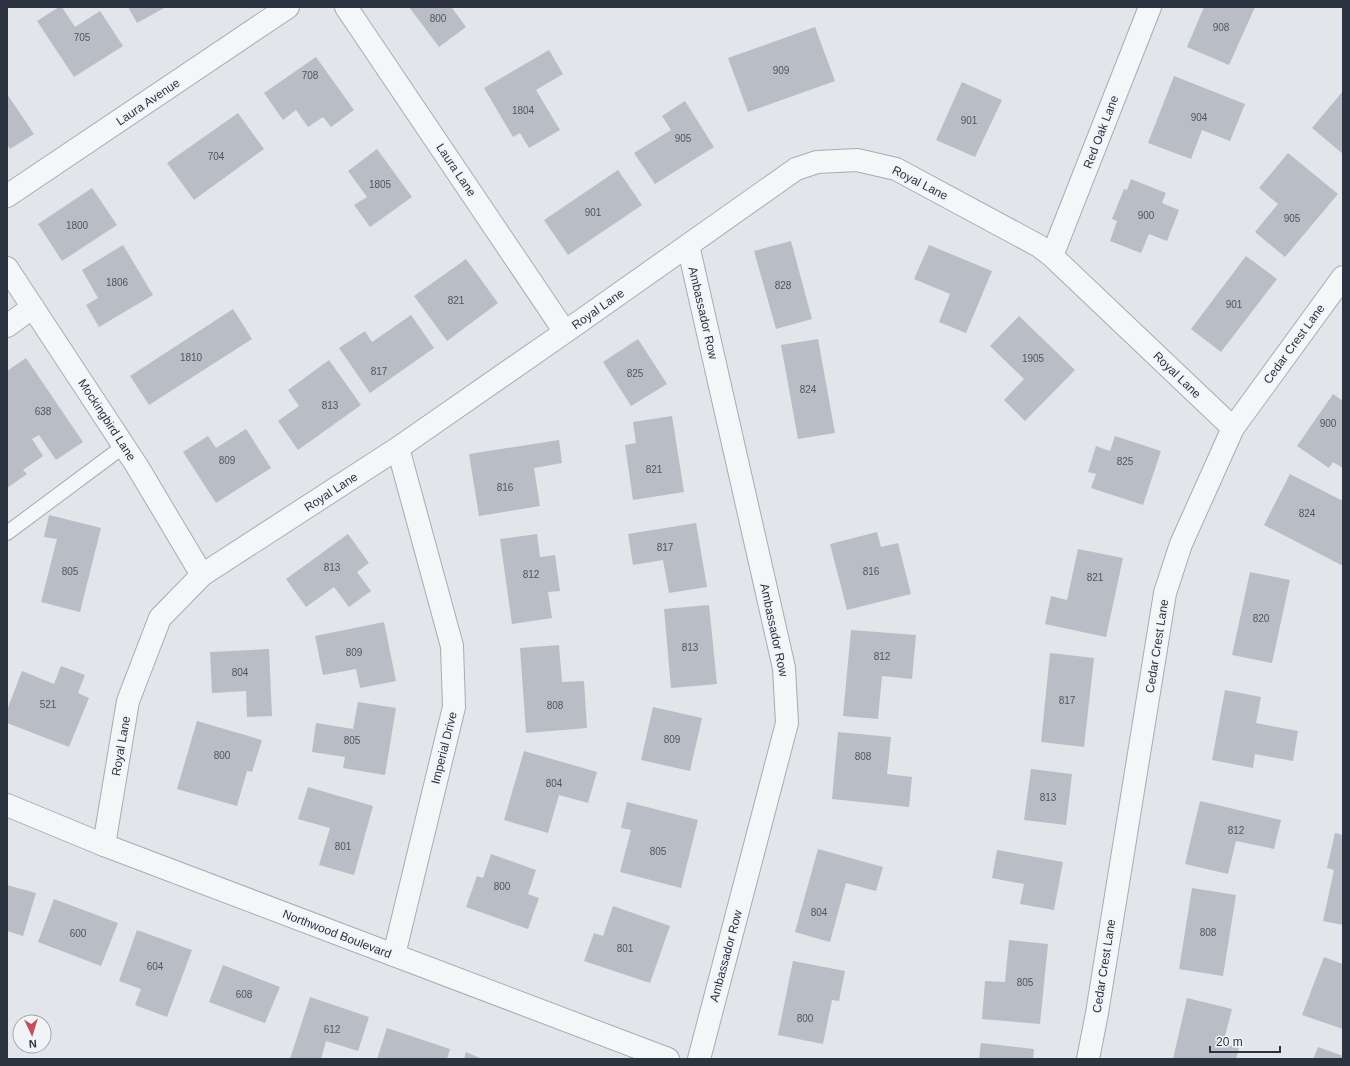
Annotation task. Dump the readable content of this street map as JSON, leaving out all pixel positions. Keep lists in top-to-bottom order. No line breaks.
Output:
{"streets":{"street":["Laura Avenue","Red Oak Lane","Laura Lane","Royal Lane","Ambassador Row","Cedar Crest Lane","Mockingbird Lane","Imperial Drive","Northwood Boulevard"]},"crossings":[["Red Oak Lane","Royal Lane"],["Laura Lane","Royal Lane"],["Royal Lane","Ambassador Row"],["Royal Lane","Cedar Crest Lane"],["Royal Lane","Mockingbird Lane"],["Royal Lane","Imperial Drive"],["Royal Lane","Northwood Boulevard"],["Imperial Drive","Northwood Boulevard"]],"house_numbers":["800","908","705","909","708","1804","904","901","905","704","1805","901","900","905","1800","1806","828","821","901","1810","1905","817","825","824","813","638","900","809","825","821","816","824","817","813","805","816","812","821","820","813","809","812","804","817","521","808","809","805","800","808","804","813","812","801","805","800","804","808","600","801","604","805","608","800","612"],"scale_bar":"20 m","north":"bottom"}
